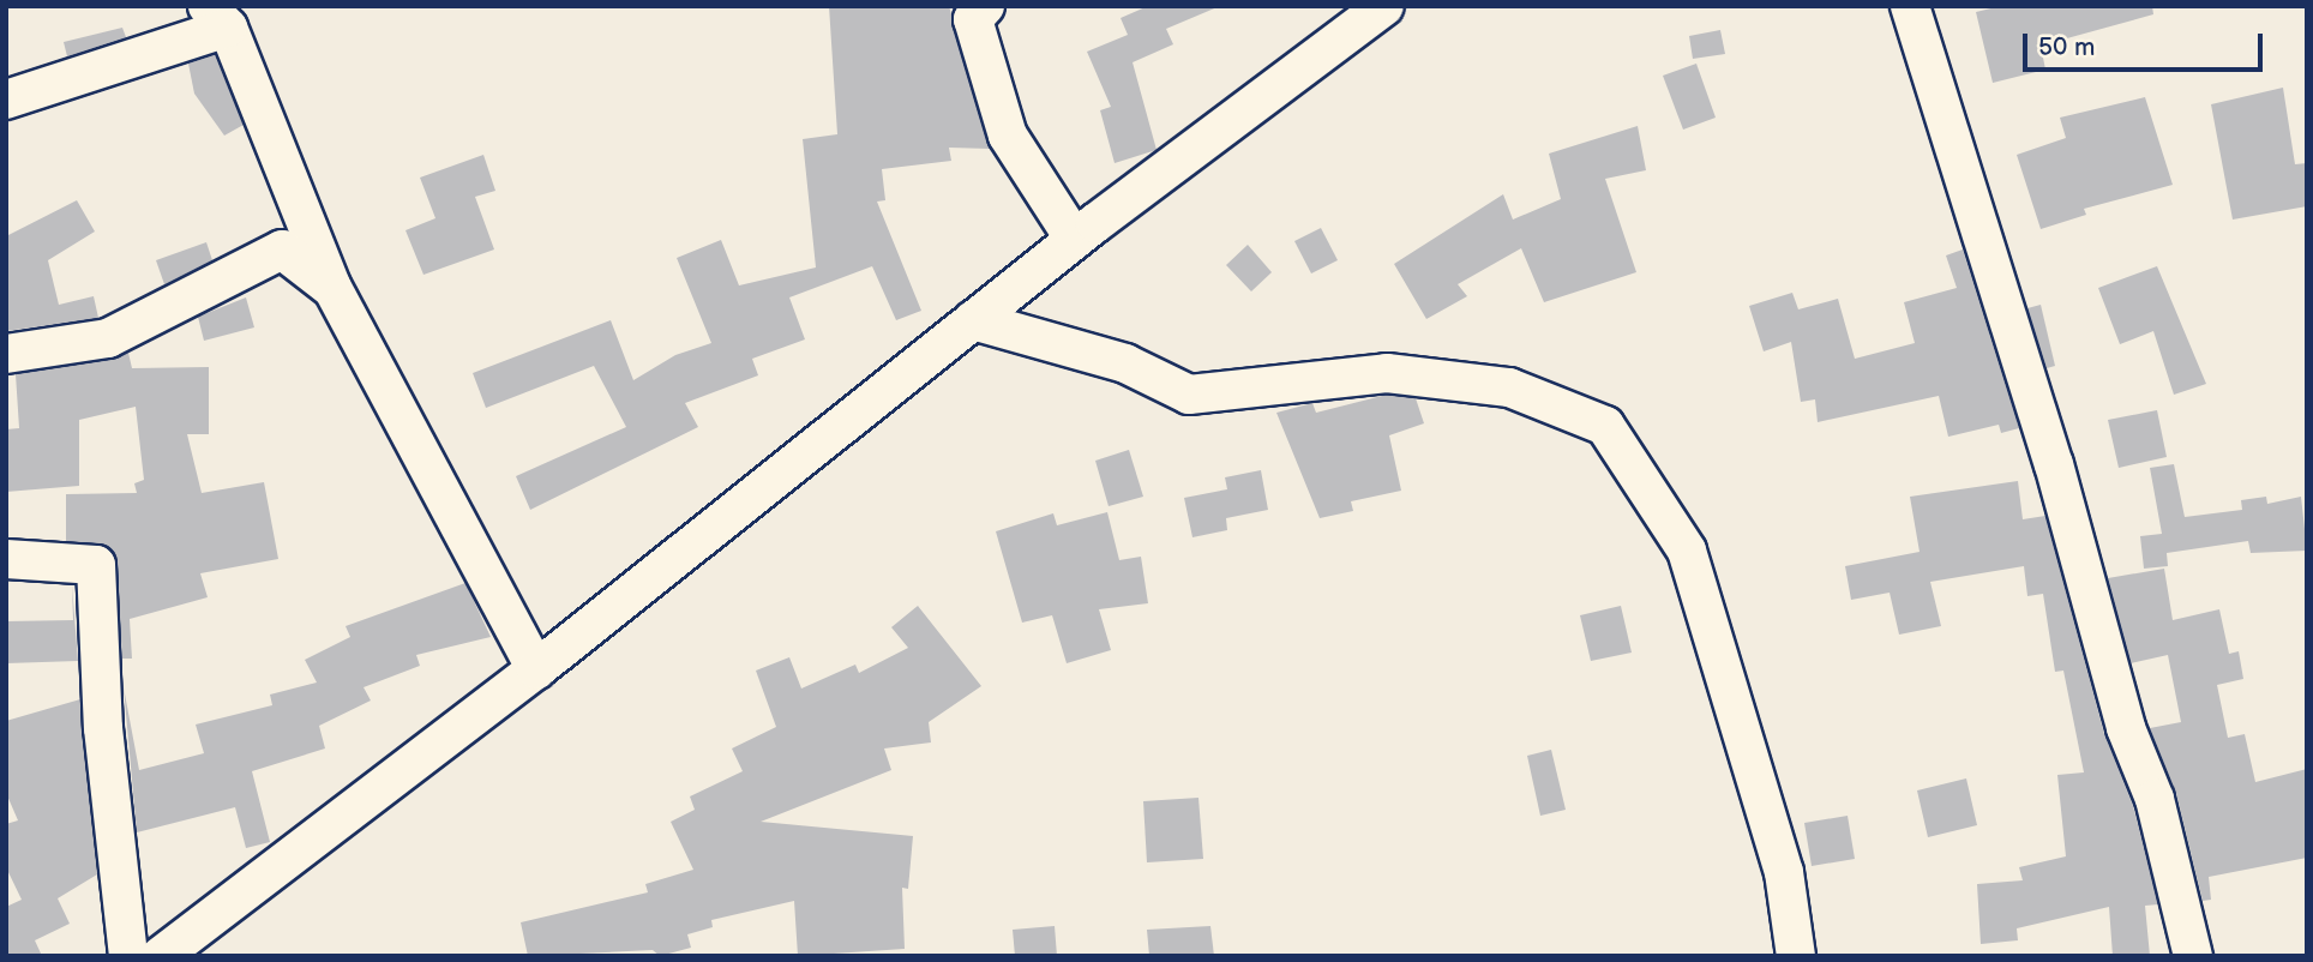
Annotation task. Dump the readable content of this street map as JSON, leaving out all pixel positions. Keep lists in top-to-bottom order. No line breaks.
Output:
{"scale_bar":"50 m"}
